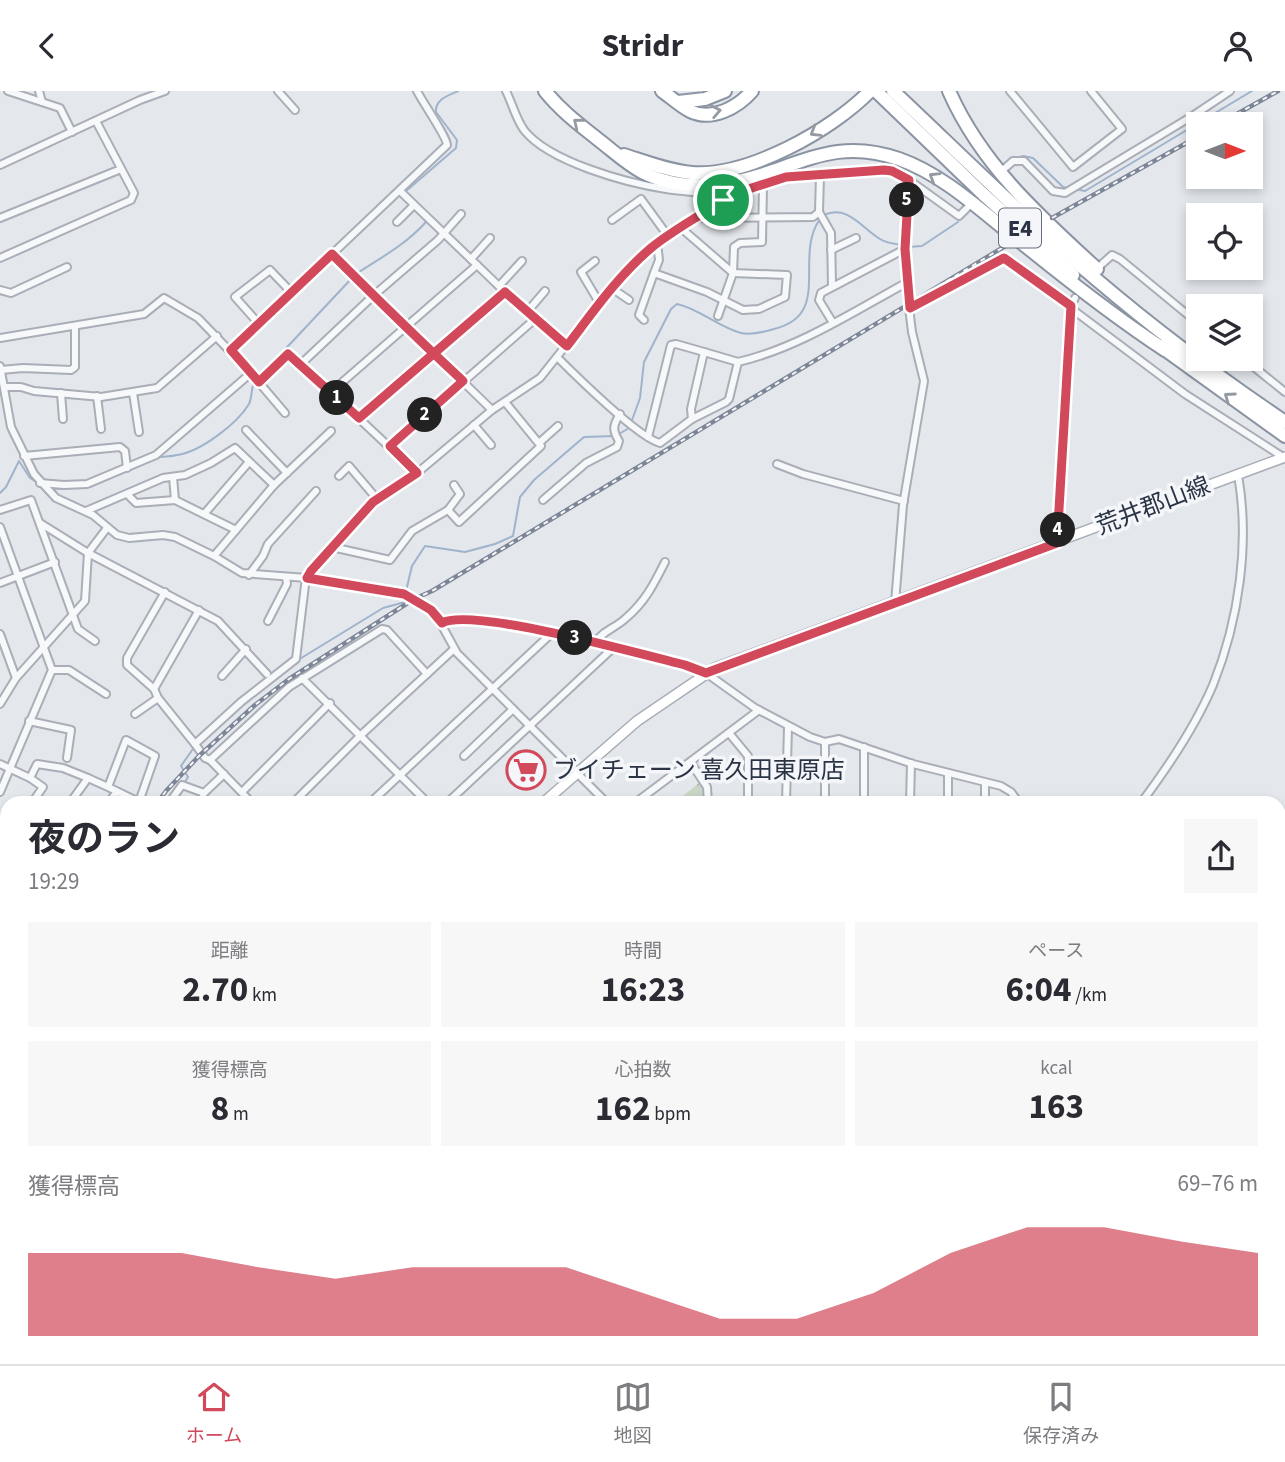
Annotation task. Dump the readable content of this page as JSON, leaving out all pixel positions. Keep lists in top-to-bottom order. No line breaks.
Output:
{"streets":{"highway":["E4"],"main road":["荒井郡山線"]},"places":{"supermarket":["ブイチェーン 喜久田東原店"]},"north":"right","page":{"header":"Stridr","pins":["5","1","2","4","3"],"heading":["夜のラン","19:29"],"stats":[["距離","2.70 km"],["時間","16:23"],["ペース","6:04 /km"],["獲得標高","8 m"],["心拍数","162 bpm"],["kcal","163"]],"chart":["獲得標高","69–76 m"],"tabs":["ホーム","地図","保存済み"]}}
